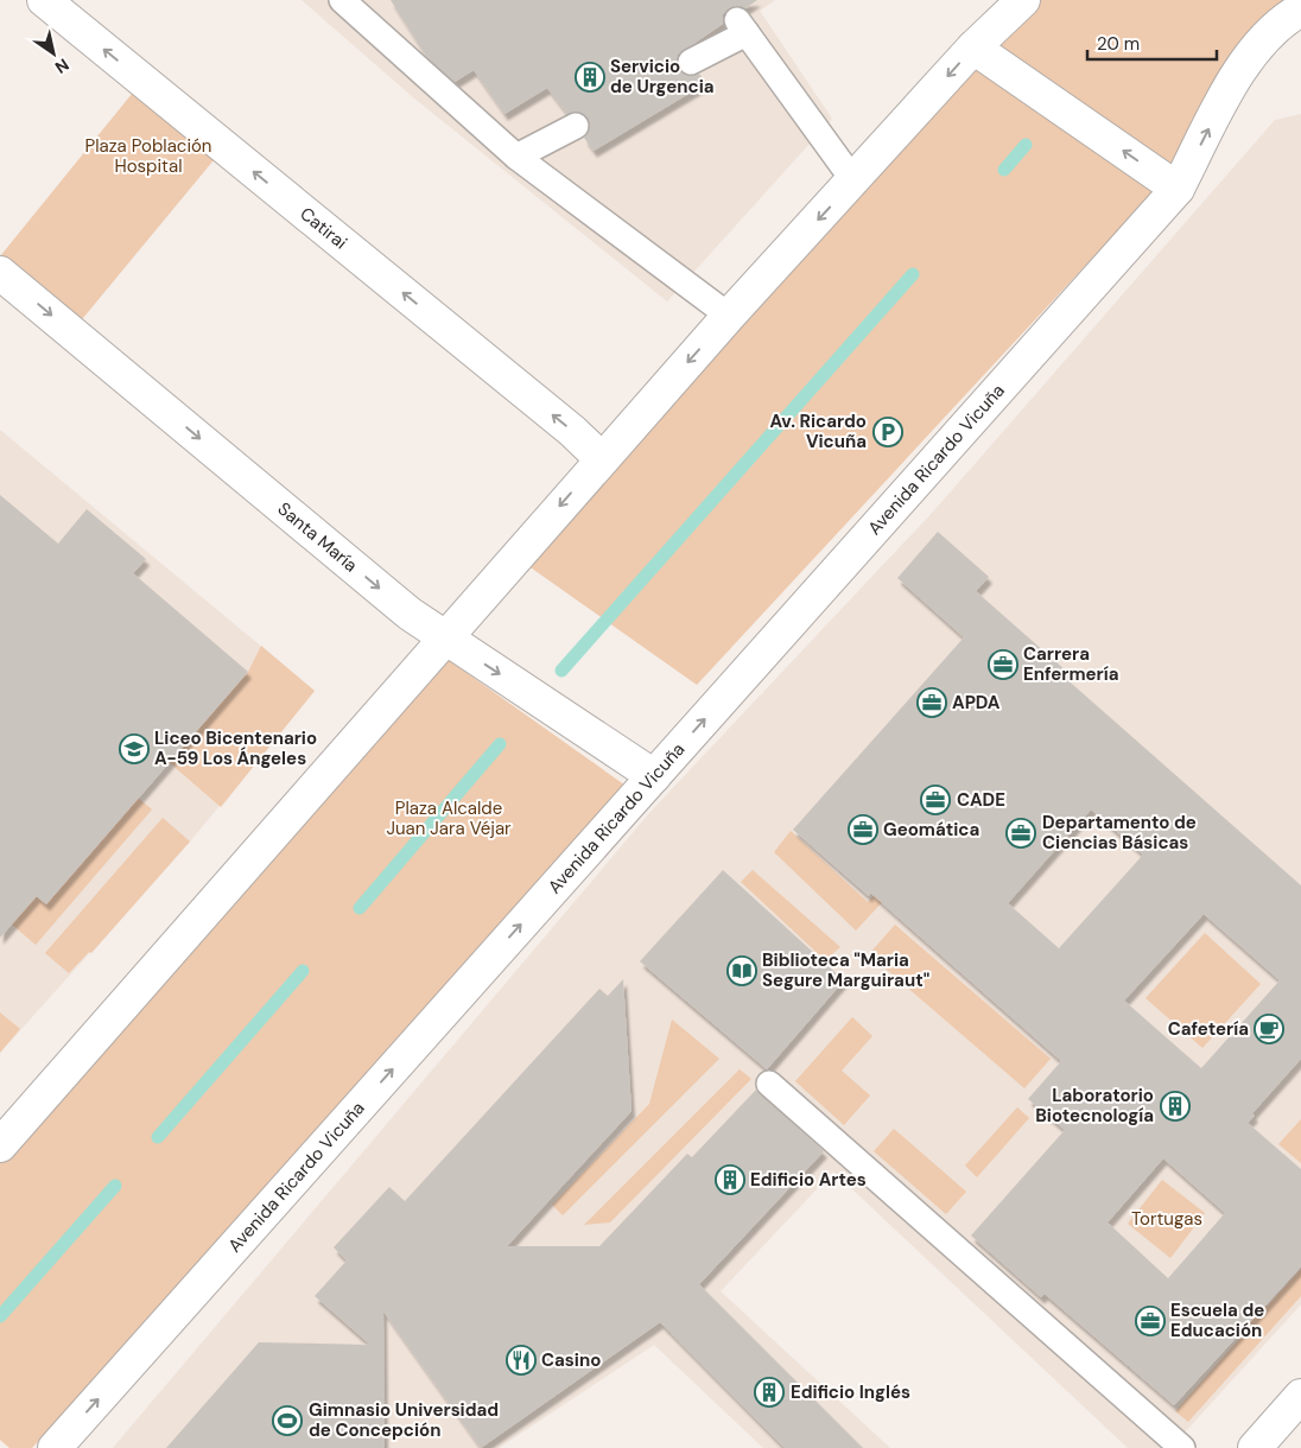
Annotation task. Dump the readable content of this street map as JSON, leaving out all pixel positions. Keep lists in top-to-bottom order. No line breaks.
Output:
{"streets":{"main road":["Catirai","Avenida Ricardo Vicuña","Santa María"]},"crossings":[["Avenida Ricardo Vicuña","Santa María"]],"one_way":["Catirai","Santa María"],"parks":["Plaza Población Hospital","Plaza Alcalde Juan Jara Véjar","Tortugas"],"places":{"building":["Servicio de Urgencia","Laboratorio Biotecnología","Edificio Artes","Edificio Inglés"],"parking":["Av. Ricardo Vicuña"],"office":["Carrera Enfermería","APDA","CADE","Geomática","Departamento de Ciencias Básicas","Escuela de Educación"],"school or university":["Liceo Bicentenario A-59 Los Ángeles"],"library":["Biblioteca \"Maria Segure Marguiraut\""],"cafe":["Cafetería"],"restaurant":["Casino"],"sports":["Gimnasio Universidad de Concepción"]},"scale_bar":"20 m","north":"bottom right"}
